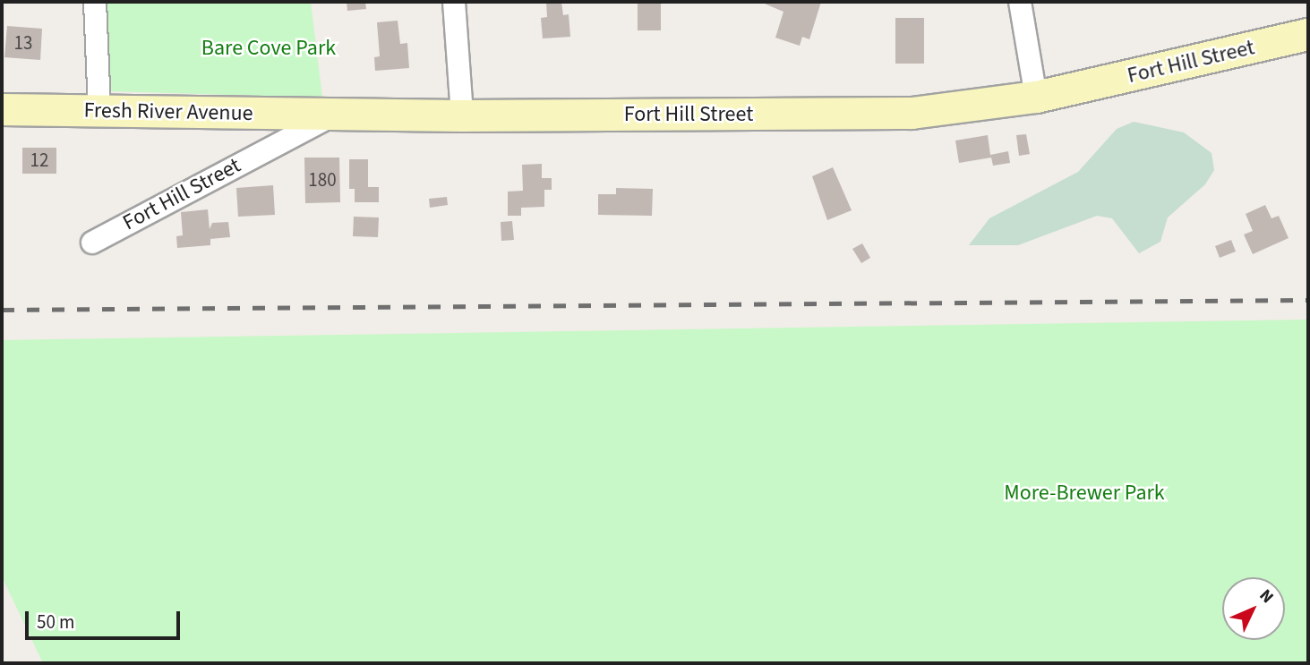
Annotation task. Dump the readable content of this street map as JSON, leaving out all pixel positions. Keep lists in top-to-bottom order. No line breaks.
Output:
{"streets":{"main road":["Fort Hill Street","Fresh River Avenue"]},"crossings":[["Fort Hill Street","Fresh River Avenue"]],"parks":["Bare Cove Park","More-Brewer Park"],"house_numbers":["13","12","180"],"scale_bar":"50 m","north":"top right"}
